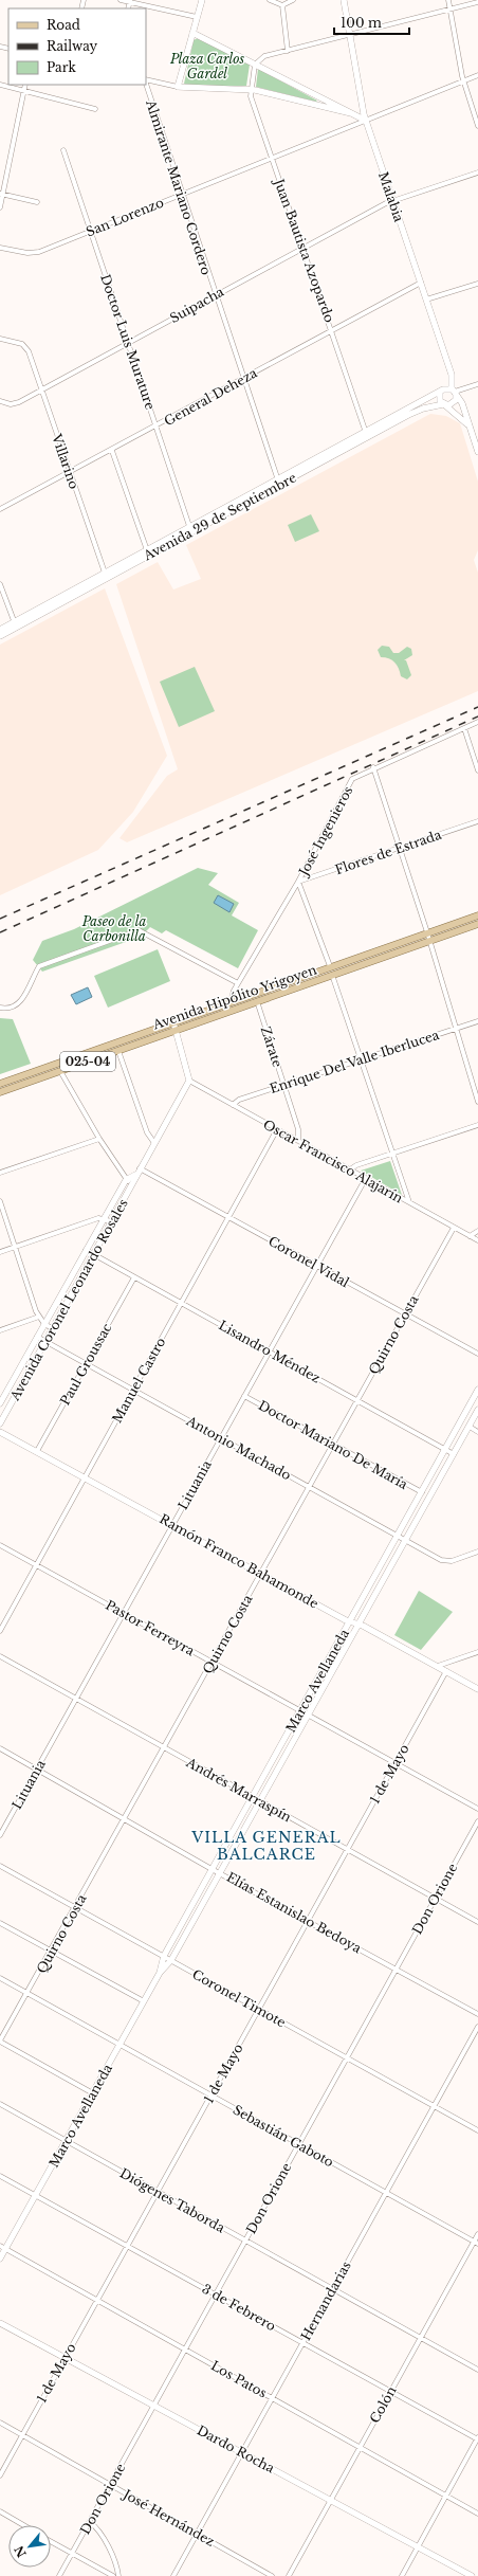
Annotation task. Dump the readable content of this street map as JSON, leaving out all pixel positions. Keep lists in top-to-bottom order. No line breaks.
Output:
{"streets":{"main road":["Avenida Hipólito Yrigoyen","025-04"],"street":["Almirante Mariano Cordero","Malabia","San Lorenzo","Juan Bautista Azopardo","Suipacha","Doctor Luis Murature","General Deheza","Villarino","Avenida 29 de Septiembre","José Ingenieros","Flores de Estrada","Zárate","Enrique Del Valle Iberlucea","Oscar Francisco Alajarín","Coronel Vidal","Avenida Coronel Leonardo Rosales","Quirno Costa","Lisandro Méndez","Paul Groussac","Manuel Castro","Doctor Mariano De María","Antonio Machado","Lituania","Ramón Franco Bahamonde","Pastor Ferreyra","Marco Avellaneda","1 de Mayo","Andrés Marraspín","Don Orione","Elías Estanislao Bedoya","Coronel Timote","Sebastián Gaboto","Diógenes Taborda","Hernandarias","3 de Febrero","Los Patos","Colón","Dardo Rocha","José Hernández"]},"crossings":[["Almirante Mariano Cordero","San Lorenzo"],["Almirante Mariano Cordero","Suipacha"],["Almirante Mariano Cordero","General Deheza"],["Almirante Mariano Cordero","Avenida 29 de Septiembre"],["Malabia","San Lorenzo"],["Malabia","Suipacha"],["Malabia","General Deheza"],["Malabia","Avenida 29 de Septiembre"],["San Lorenzo","Juan Bautista Azopardo"],["San Lorenzo","Doctor Luis Murature"],["Juan Bautista Azopardo","Suipacha"],["Juan Bautista Azopardo","General Deheza"],["Juan Bautista Azopardo","Avenida 29 de Septiembre"],["Suipacha","Doctor Luis Murature"],["Suipacha","Villarino"],["Doctor Luis Murature","General Deheza"],["Doctor Luis Murature","Avenida 29 de Septiembre"],["General Deheza","Villarino"],["Villarino","Avenida 29 de Septiembre"],["José Ingenieros","Flores de Estrada"],["José Ingenieros","Avenida Hipólito Yrigoyen"],["Avenida Hipólito Yrigoyen","Zárate"],["Zárate","Enrique Del Valle Iberlucea"],["Zárate","Oscar Francisco Alajarín"],["Enrique Del Valle Iberlucea","Oscar Francisco Alajarín"],["Oscar Francisco Alajarín","Avenida Coronel Leonardo Rosales"],["Oscar Francisco Alajarín","Quirno Costa"],["Oscar Francisco Alajarín","Manuel Castro"],["Oscar Francisco Alajarín","Lituania"],["Coronel Vidal","Avenida Coronel Leonardo Rosales"],["Coronel Vidal","Quirno Costa"],["Coronel Vidal","Manuel Castro"],["Coronel Vidal","Lituania"],["Avenida Coronel Leonardo Rosales","Lisandro Méndez"],["Avenida Coronel Leonardo Rosales","Antonio Machado"],["Quirno Costa","Lisandro Méndez"],["Quirno Costa","Doctor Mariano De María"],["Quirno Costa","Antonio Machado"],["Quirno Costa","Ramón Franco Bahamonde"],["Quirno Costa","Pastor Ferreyra"],["Quirno Costa","Andrés Marraspín"],["Quirno Costa","Elías Estanislao Bedoya"],["Quirno Costa","Coronel Timote"],["Quirno Costa","Sebastián Gaboto"],["Lisandro Méndez","Paul Groussac"],["Lisandro Méndez","Manuel Castro"],["Lisandro Méndez","Lituania"],["Lisandro Méndez","Marco Avellaneda"],["Paul Groussac","Antonio Machado"],["Paul Groussac","Ramón Franco Bahamonde"],["Manuel Castro","Antonio Machado"],["Manuel Castro","Ramón Franco Bahamonde"],["Manuel Castro","Pastor Ferreyra"],["Doctor Mariano De María","Lituania"],["Doctor Mariano De María","Marco Avellaneda"],["Antonio Machado","Lituania"],["Antonio Machado","Marco Avellaneda"],["Lituania","Ramón Franco Bahamonde"],["Lituania","Pastor Ferreyra"],["Lituania","Andrés Marraspín"],["Lituania","Elías Estanislao Bedoya"],["Ramón Franco Bahamonde","Marco Avellaneda"],["Ramón Franco Bahamonde","1 de Mayo"],["Pastor Ferreyra","Marco Avellaneda"],["Pastor Ferreyra","1 de Mayo"],["Marco Avellaneda","Andrés Marraspín"],["Marco Avellaneda","Elías Estanislao Bedoya"],["Marco Avellaneda","Coronel Timote"],["Marco Avellaneda","Sebastián Gaboto"],["Marco Avellaneda","Diógenes Taborda"],["Marco Avellaneda","3 de Febrero"],["Marco Avellaneda","Los Patos"],["1 de Mayo","Andrés Marraspín"],["1 de Mayo","Elías Estanislao Bedoya"],["1 de Mayo","Coronel Timote"],["1 de Mayo","Sebastián Gaboto"],["1 de Mayo","Diógenes Taborda"],["1 de Mayo","3 de Febrero"],["1 de Mayo","Los Patos"],["1 de Mayo","Dardo Rocha"],["1 de Mayo","José Hernández"],["Andrés Marraspín","Don Orione"],["Don Orione","Elías Estanislao Bedoya"],["Don Orione","Coronel Timote"],["Don Orione","Sebastián Gaboto"],["Don Orione","Diógenes Taborda"],["Don Orione","3 de Febrero"],["Don Orione","Los Patos"],["Don Orione","Dardo Rocha"],["Don Orione","José Hernández"],["Coronel Timote","Hernandarias"],["Sebastián Gaboto","Hernandarias"],["Sebastián Gaboto","Colón"],["Diógenes Taborda","Hernandarias"],["Diógenes Taborda","Colón"],["Hernandarias","3 de Febrero"],["Hernandarias","Los Patos"],["Hernandarias","Dardo Rocha"],["Hernandarias","José Hernández"],["3 de Febrero","Colón"],["Los Patos","Colón"],["Colón","Dardo Rocha"]],"districts":["VILLA GENERAL BALCARCE"],"parks":["Plaza Carlos Gardel","Paseo de la Carbonilla"],"legend":["Road","Railway","Park"],"scale_bar":"100 m","north":"bottom left"}
